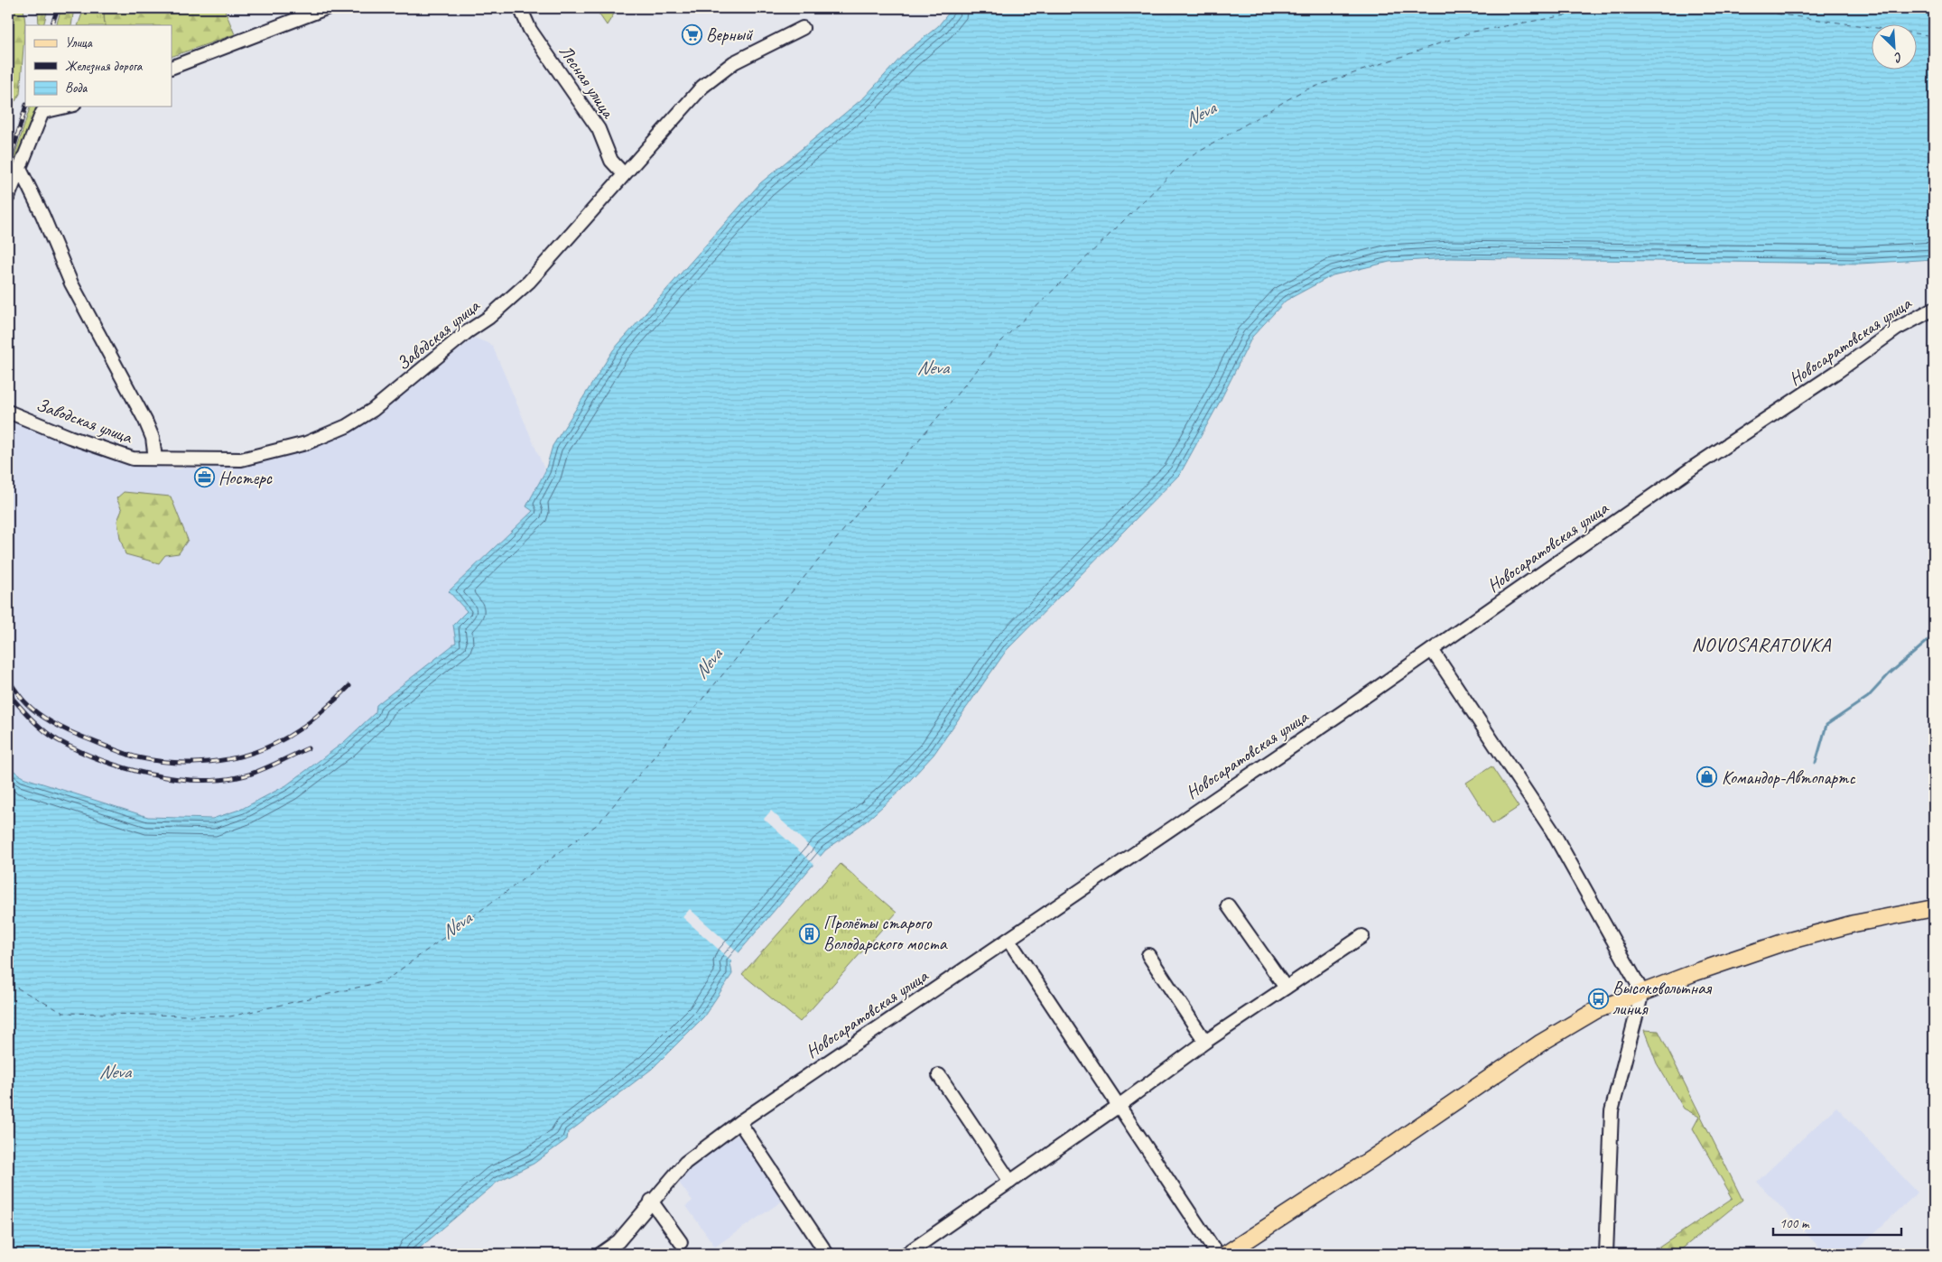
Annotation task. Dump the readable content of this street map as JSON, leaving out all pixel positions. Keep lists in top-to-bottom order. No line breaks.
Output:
{"streets":{"street":["Лесная улица","Заводская улица","Новосаратовская улица"]},"crossings":[["Лесная улица","Заводская улица"]],"districts":["NOVOSARATOVKA"],"water":["Neva"],"places":{"supermarket":["Верный"],"office":["Ностерс"],"shop":["Командор-Автопартс"],"building":["Пролёты старого Володарского моста"],"bus stop":["Высоковольтная линия"]},"legend":["Улица","Железная дорога","Вода"],"scale_bar":"100 m","north":"bottom right"}
